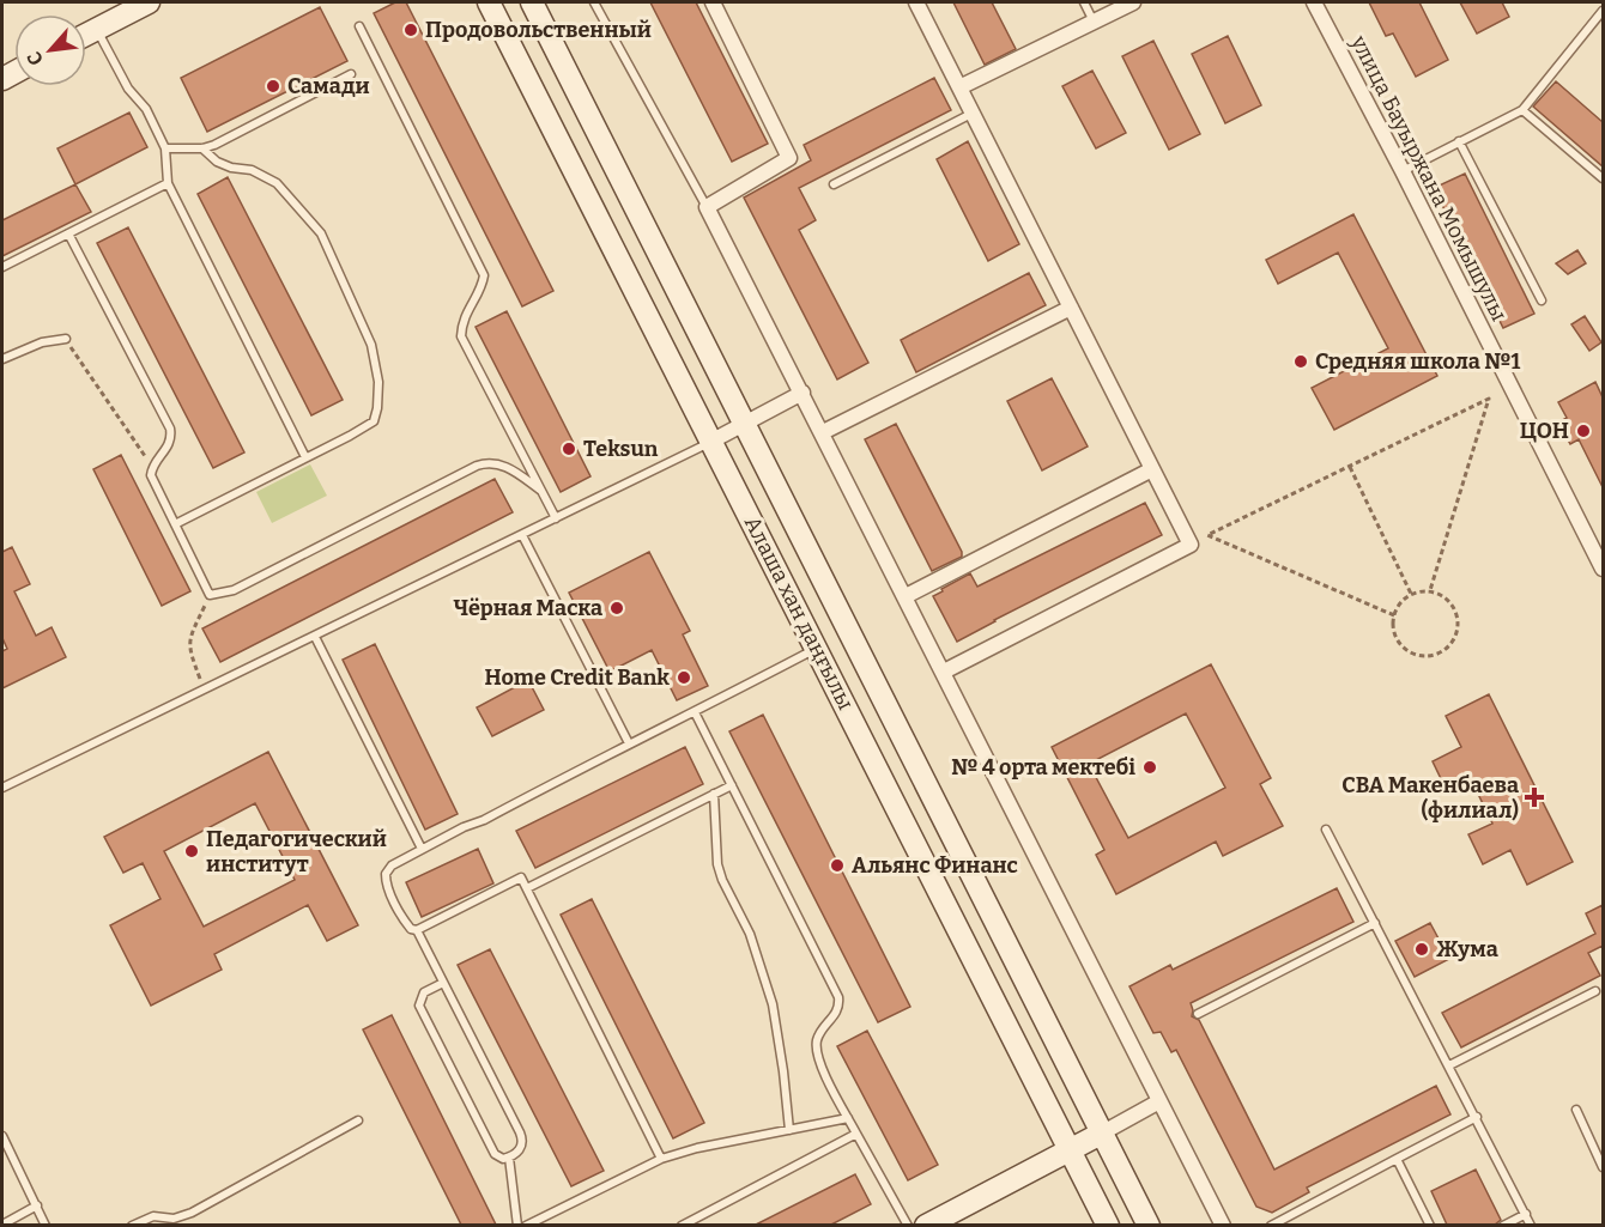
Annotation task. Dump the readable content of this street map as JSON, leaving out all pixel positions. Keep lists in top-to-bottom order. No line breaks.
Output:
{"streets":{"main road":["Алаша хан даңғылы"],"street":["улица Бауыржана Момышулы"]},"places":{"other":["Продовольственный","Самади","Средняя школа №1","ЦОН","Teksun","Чёрная Маска","Home Credit Bank","№ 4 орта мектебі","Педагогический институт","Альянс Финанс","Жума"],"health":["СВА Макенбаева (филиал)"]},"north":"bottom left"}
